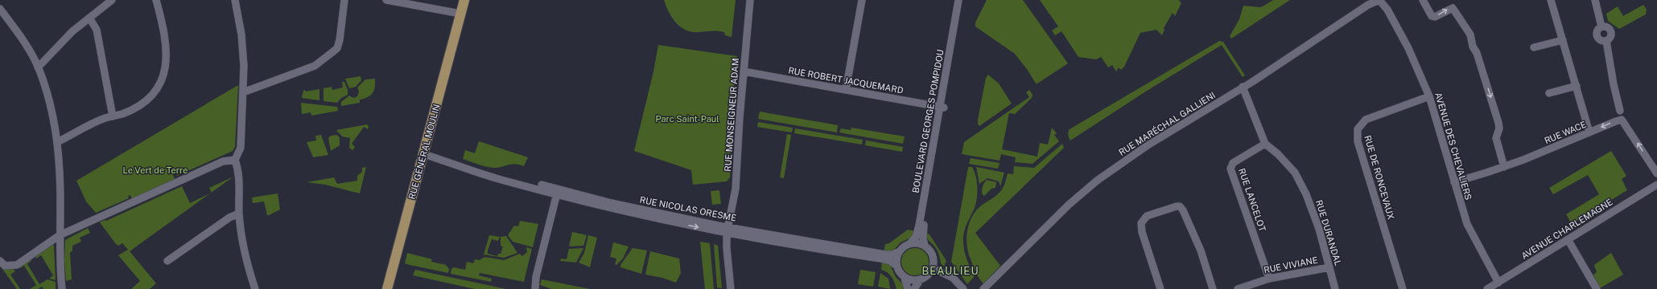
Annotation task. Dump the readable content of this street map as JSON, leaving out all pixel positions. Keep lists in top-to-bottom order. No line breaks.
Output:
{"streets":{"main road":["RUE GÉNÉRAL MOULIN"],"street":["RUE ROBERT JACQUEMARD","RUE MONSEIGNEUR ADAM","BOULEVARD GEORGES POMPIDOU","RUE MARÉCHAL GALLIENI","RUE WACE","AVENUE DES CHEVALIERS","RUE DE RONCEVAUX","RUE LANCELOT","RUE NICOLAS ORESME","AVENUE CHARLEMAGNE","RUE DURANDAL","RUE VIVIANE"]},"crossings":[["RUE ROBERT JACQUEMARD","RUE MONSEIGNEUR ADAM"],["RUE ROBERT JACQUEMARD","BOULEVARD GEORGES POMPIDOU"],["RUE MONSEIGNEUR ADAM","RUE NICOLAS ORESME"],["BOULEVARD GEORGES POMPIDOU","RUE NICOLAS ORESME"],["RUE MARÉCHAL GALLIENI","AVENUE DES CHEVALIERS"],["RUE MARÉCHAL GALLIENI","RUE DURANDAL"],["RUE WACE","AVENUE DES CHEVALIERS"],["AVENUE DES CHEVALIERS","RUE DE RONCEVAUX"],["AVENUE DES CHEVALIERS","AVENUE CHARLEMAGNE"],["RUE GÉNÉRAL MOULIN","RUE NICOLAS ORESME"],["RUE LANCELOT","RUE DURANDAL"],["RUE LANCELOT","RUE VIVIANE"],["RUE DURANDAL","RUE VIVIANE"]],"districts":["BEAULIEU"],"parks":["Parc Saint-Paul","Le Vert de Terre"]}
